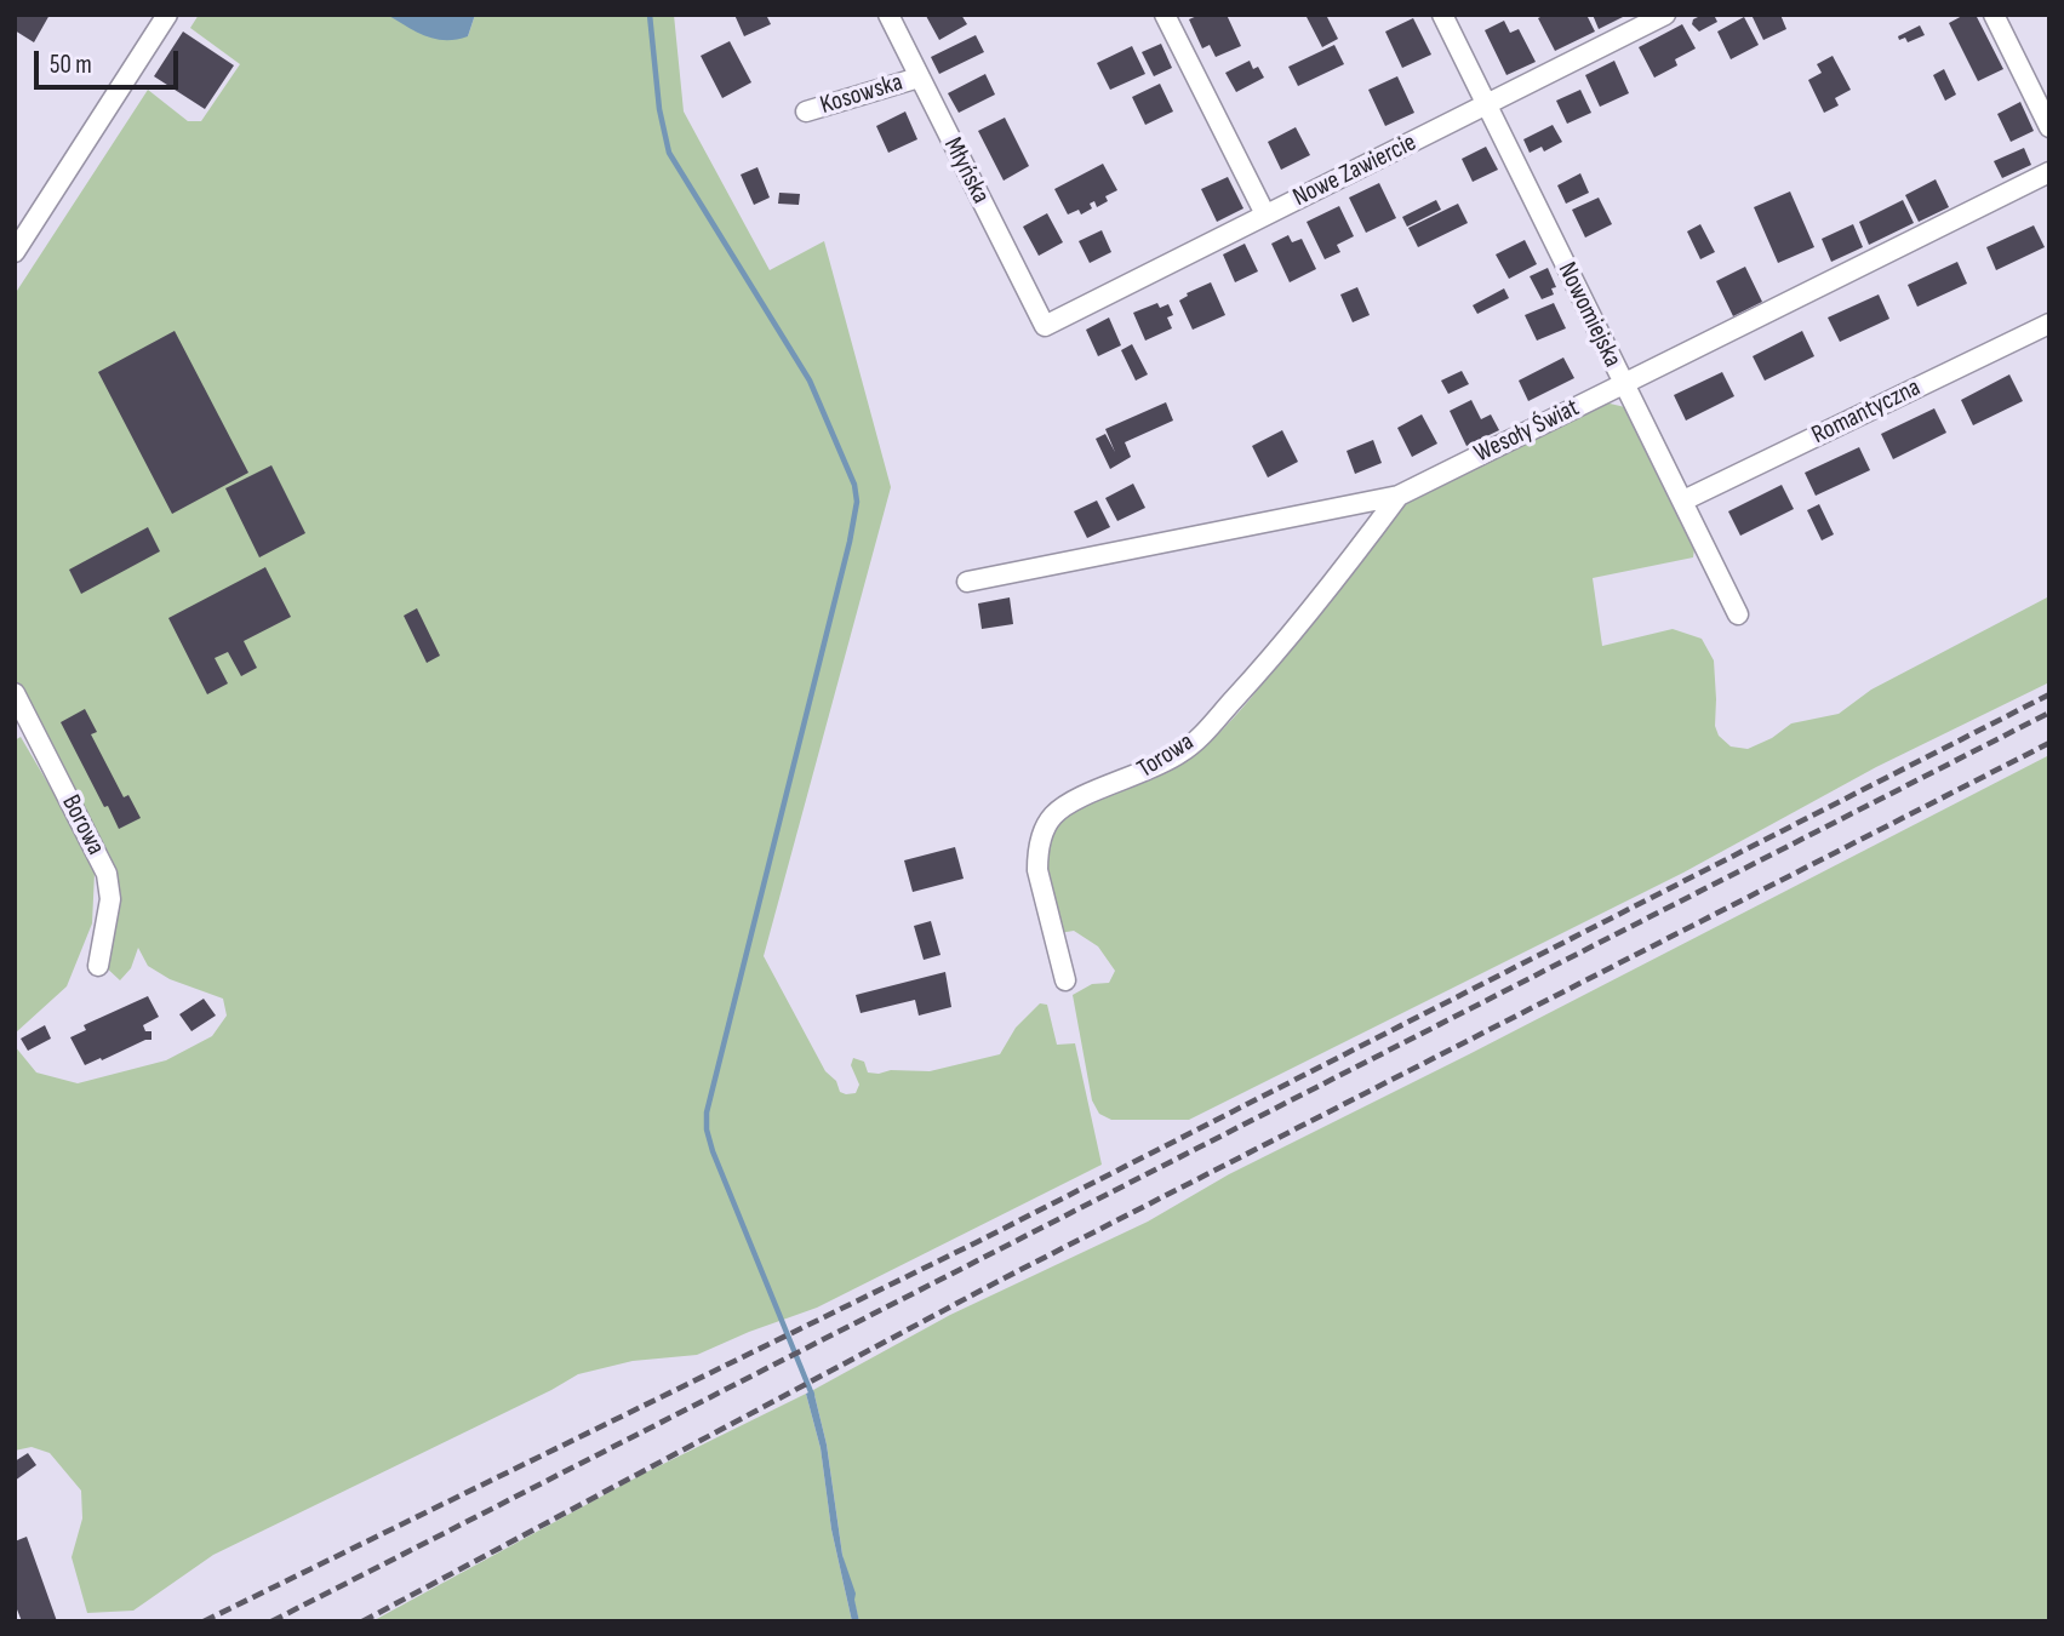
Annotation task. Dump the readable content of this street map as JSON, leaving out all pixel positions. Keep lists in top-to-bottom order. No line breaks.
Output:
{"streets":{"street":["Kosowska","Młyńska","Nowe Zawiercie","Nowomiejska","Romantyczna","Wesoły Świat","Torowa","Borowa"]},"crossings":[["Kosowska","Młyńska"],["Młyńska","Nowe Zawiercie"],["Nowe Zawiercie","Nowomiejska"],["Nowomiejska","Romantyczna"],["Nowomiejska","Wesoły Świat"],["Wesoły Świat","Torowa"]],"scale_bar":"50 m"}
